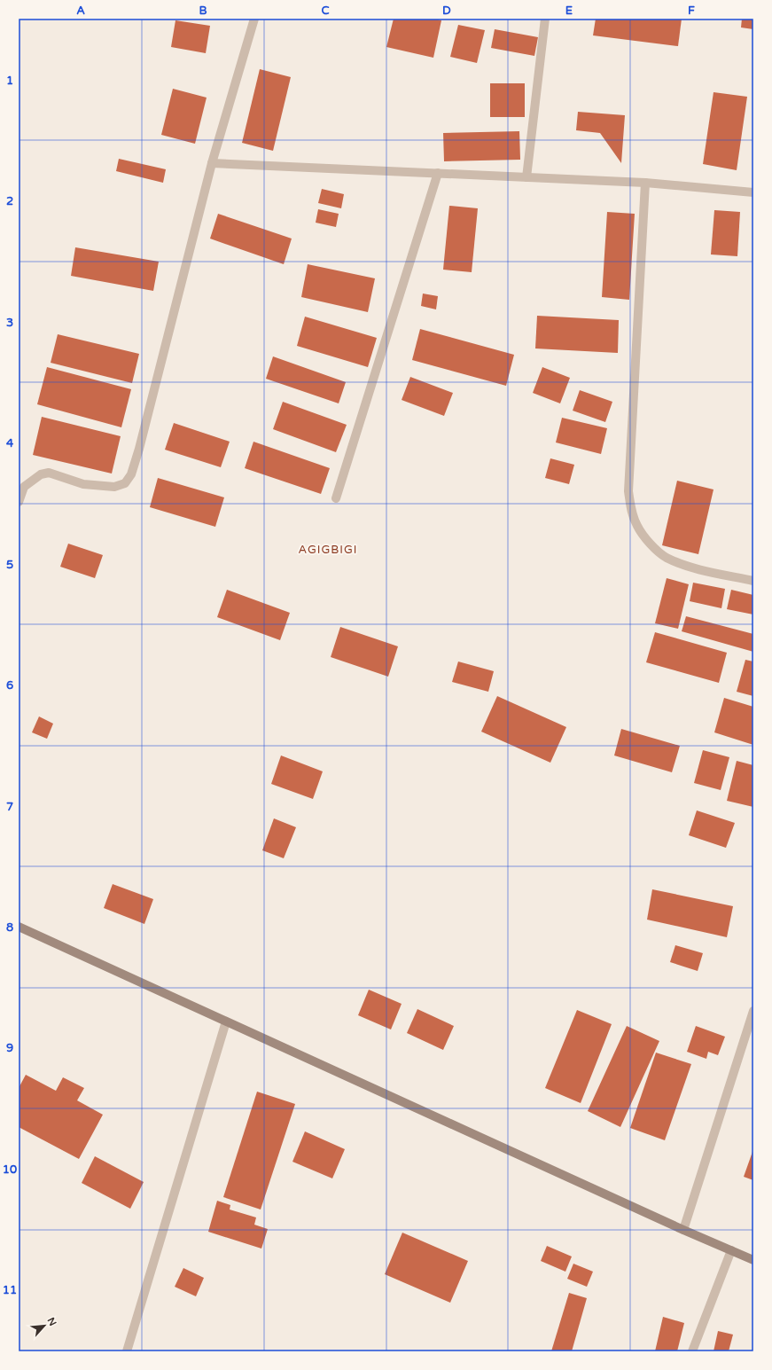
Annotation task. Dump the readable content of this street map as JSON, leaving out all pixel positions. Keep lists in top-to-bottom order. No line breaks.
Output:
{"districts":["AGIGBIGI"],"north":"top right","grid":{"columns":["A","B","C","D","E","F"],"rows":["1","2","3","4","5","6","7","8","9","10","11"]}}
